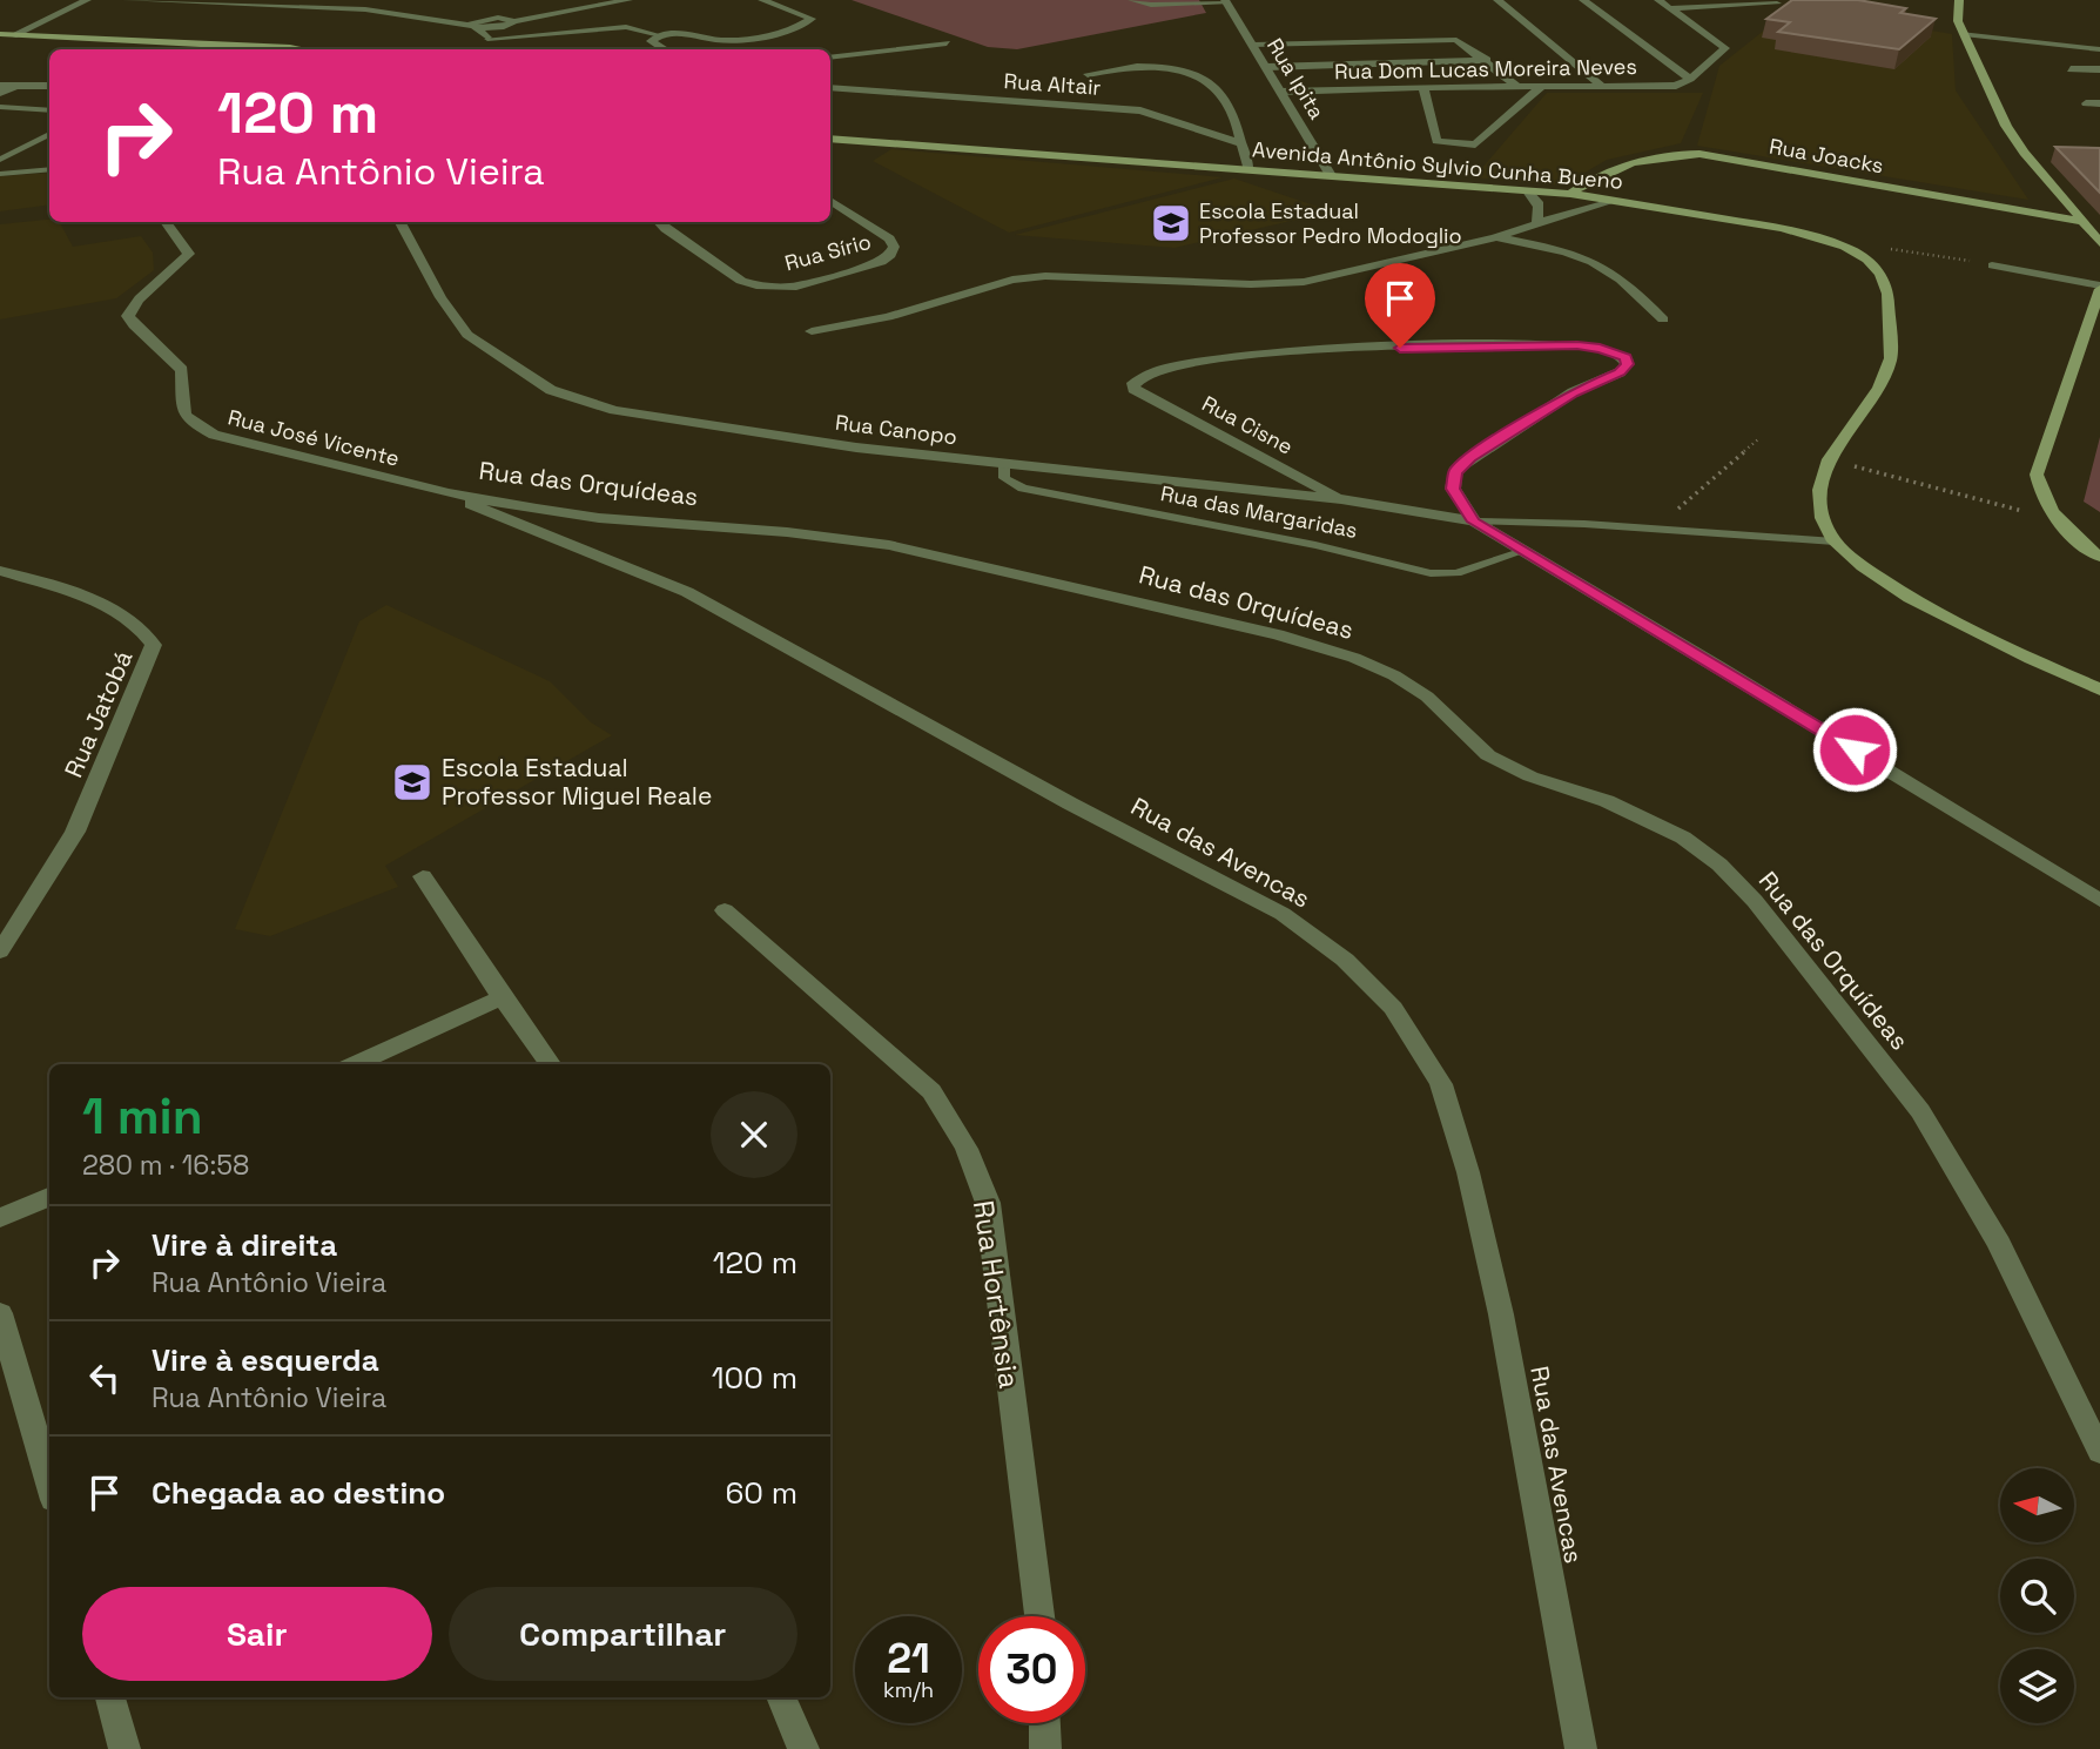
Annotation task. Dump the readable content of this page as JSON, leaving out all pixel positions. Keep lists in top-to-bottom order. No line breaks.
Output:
{"streets":{"main road":["Rua Joacks","Avenida Antônio Sylvio Cunha Bueno"],"street":["Rua Dom Lucas Moreira Neves","Rua Ipita","Rua Altair","Rua Sírio","Rua Cisne","Rua Canopo","Rua José Vicente","Rua das Orquídeas","Rua Jatobá","Rua das Avencas","Rua Hortênsia"],"lane":["Rua das Margaridas"]},"crossings":[["Rua Dom Lucas Moreira Neves","Rua Ipita"],["Rua Ipita","Avenida Antônio Sylvio Cunha Bueno"],["Rua Joacks","Avenida Antônio Sylvio Cunha Bueno"],["Rua Cisne","Rua Canopo"],["Rua Canopo","Rua das Margaridas"],["Rua José Vicente","Rua das Orquídeas"],["Rua José Vicente","Rua das Avencas"],["Rua das Orquídeas","Rua das Avencas"]],"places":{"school or university":["Escola Estadual Professor Pedro Modoglio","Escola Estadual Professor Miguel Reale"]},"north":"left","page":{"turn":["120 m","Rua Antônio Vieira"],"heading":["1 min","280 m · 16:58"],"list":[{"name":"Vire à direita","note":"Rua Antônio Vieira","value":"120 m"},{"name":"Vire à esquerda","note":"Rua Antônio Vieira","value":"100 m"},{"name":"Chegada ao destino","value":"60 m"}],"buttons":["Sair","Compartilhar"],"speed":"21 km/h","limit":"30"}}
